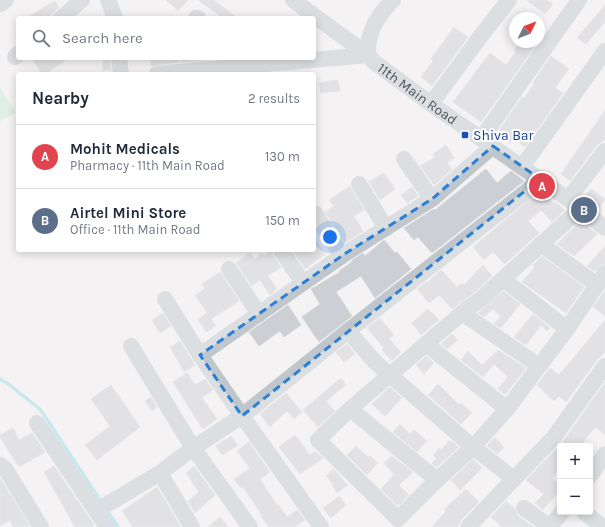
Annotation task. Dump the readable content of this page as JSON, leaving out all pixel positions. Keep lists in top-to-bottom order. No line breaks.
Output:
{"streets":{"street":["11th Main Road"]},"places":{"transit":["Shiva Bar"]},"north":"top right","page":{"search":"Search here","heading":["Nearby","2 results"],"list":[{"mark":"A","name":"Mohit Medicals","note":"Pharmacy · 11th Main Road","value":"130 m"},{"mark":"B","name":"Airtel Mini Store","note":"Office · 11th Main Road","value":"150 m"}],"pins":["A","B"],"map_buttons":["+","−"]}}
